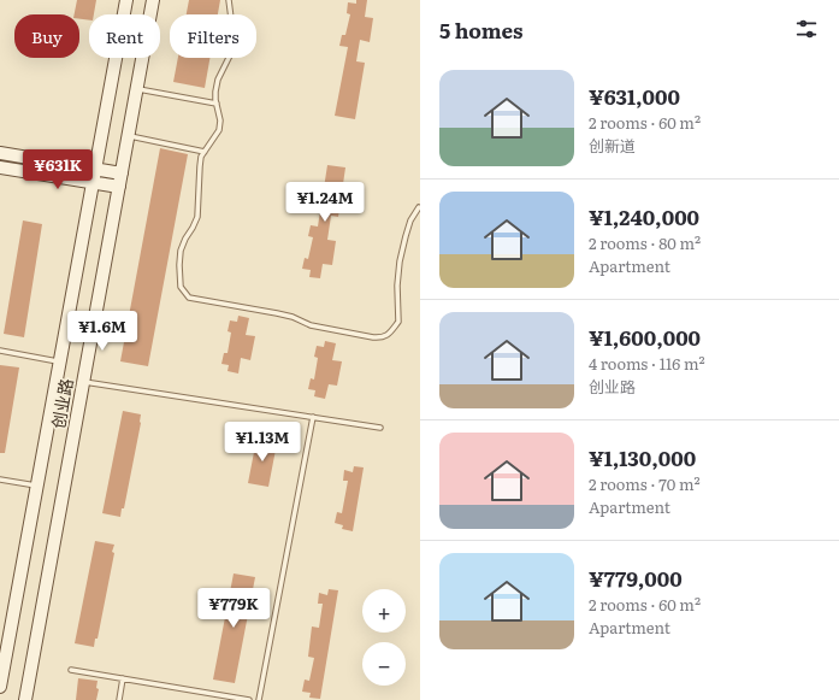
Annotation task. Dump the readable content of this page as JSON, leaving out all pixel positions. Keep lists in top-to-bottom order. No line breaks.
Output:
{"streets":{"main road":["创业路"]},"page":{"heading":"5 homes","chip":["Buy","Rent","Filters"],"list":[{"name":"¥631,000","note":"2 rooms · 60 m² · 创新道"},{"name":"¥1,240,000","note":"2 rooms · 80 m² · Apartment"},{"name":"¥1,600,000","note":"4 rooms · 116 m² · 创业路"},{"name":"¥1,130,000","note":"2 rooms · 70 m² · Apartment"},{"name":"¥779,000","note":"2 rooms · 60 m² · Apartment"}],"price":["¥631K","¥1.24M","¥1.6M","¥1.13M","¥779K"],"map_buttons":["+","−"]}}
